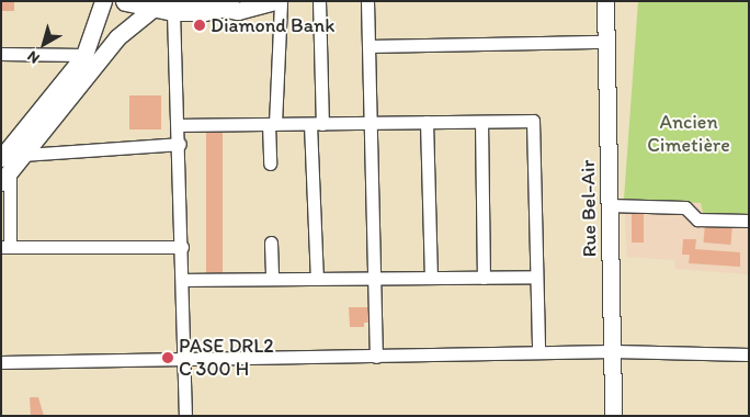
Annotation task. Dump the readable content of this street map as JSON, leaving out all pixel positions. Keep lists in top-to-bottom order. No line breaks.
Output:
{"streets":{"main road":["Rue Bel-Air"]},"parks":["Ancien Cimetière"],"places":["Diamond Bank","PASE DRL2 C 300 H"],"north":"bottom left"}
